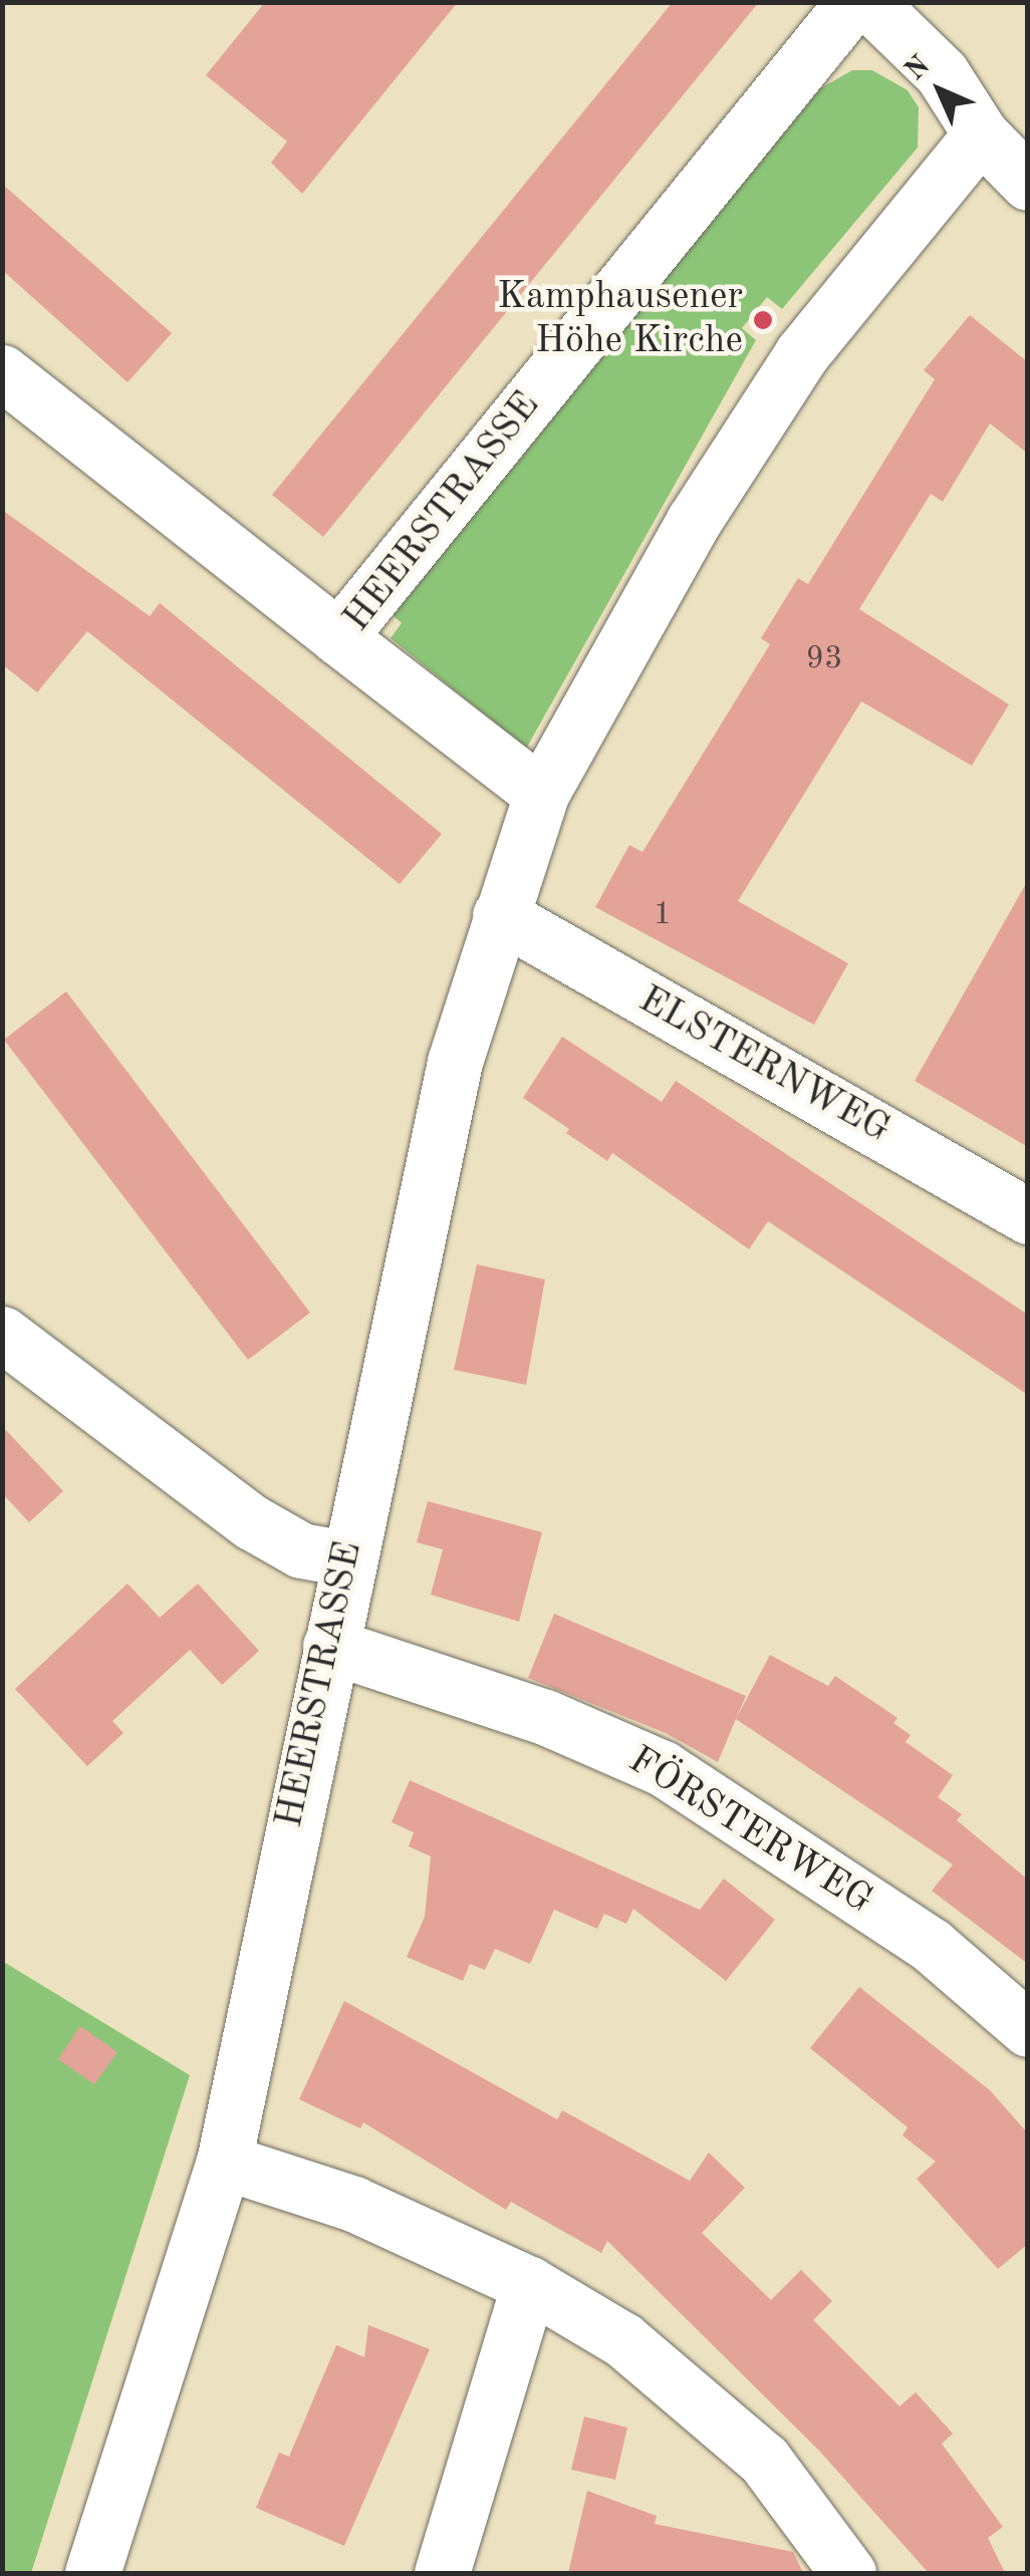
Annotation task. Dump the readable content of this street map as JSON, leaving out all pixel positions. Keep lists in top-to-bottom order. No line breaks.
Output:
{"streets":{"street":["HEERSTRASSE","ELSTERNWEG","FÖRSTERWEG"]},"crossings":[["HEERSTRASSE","ELSTERNWEG"],["HEERSTRASSE","FÖRSTERWEG"]],"places":["Kamphausener Höhe Kirche"],"house_numbers":["93","1"],"north":"top left"}
